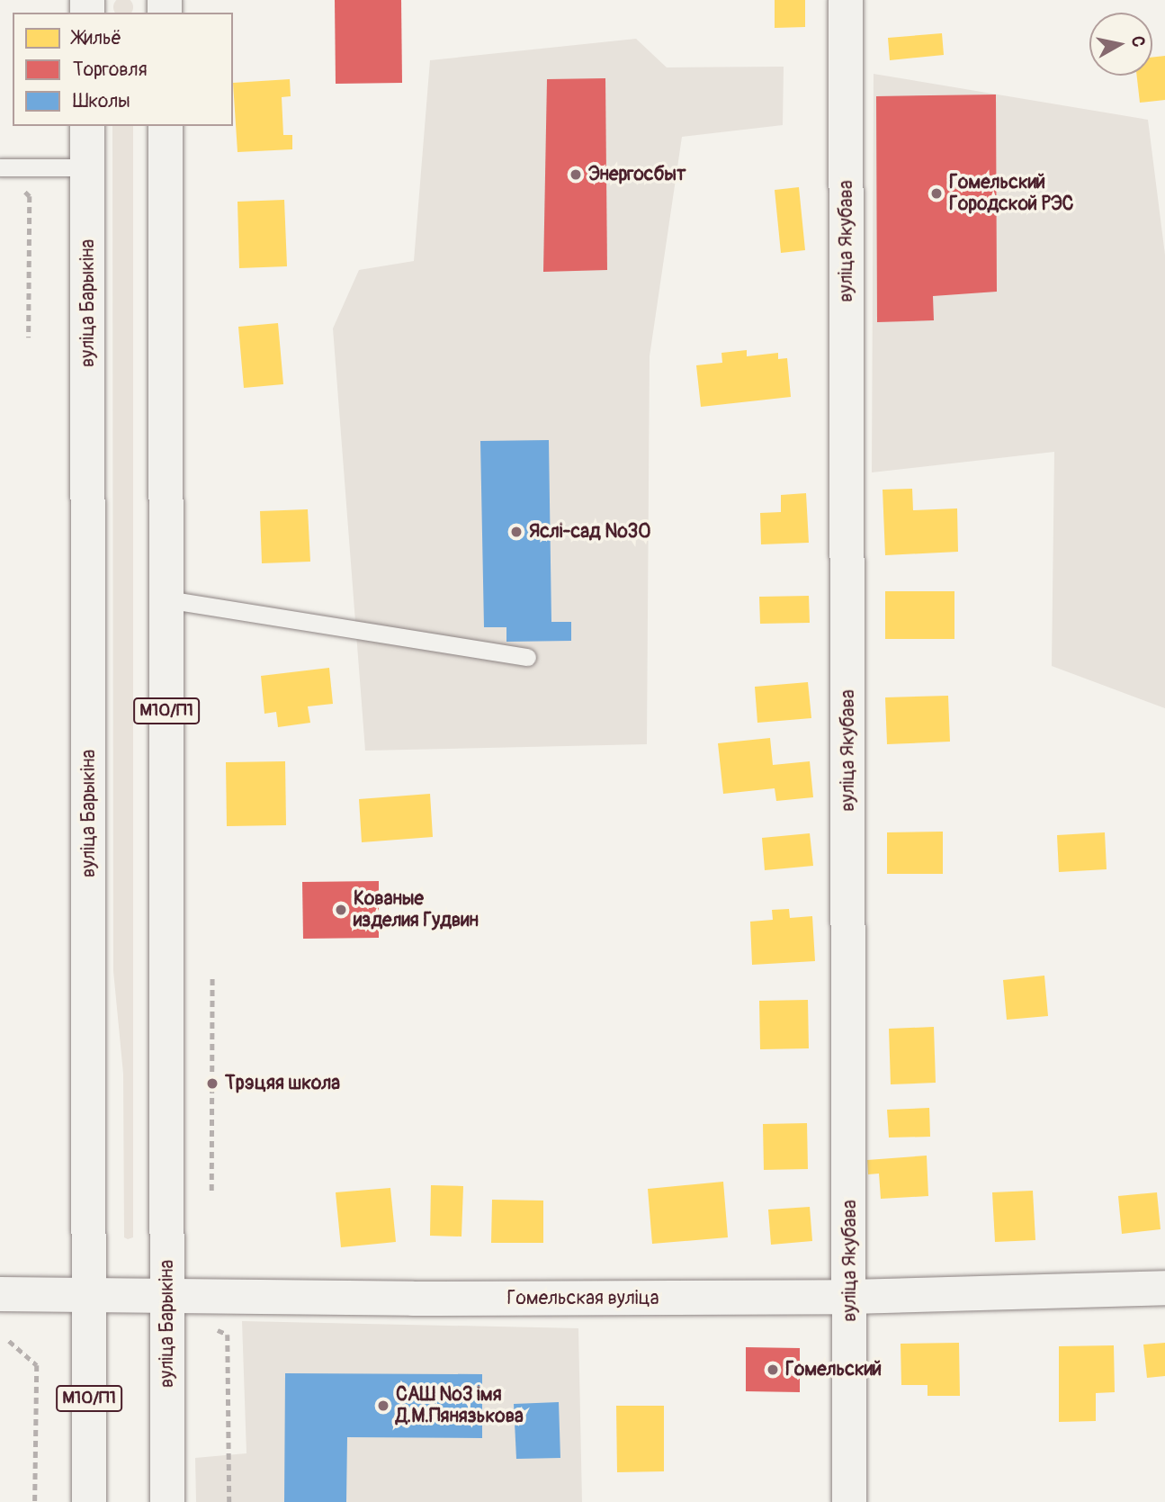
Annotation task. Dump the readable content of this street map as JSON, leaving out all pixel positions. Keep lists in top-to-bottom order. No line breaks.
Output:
{"streets":{"main road":["вуліца Якубава","вуліца Барыкіна","М10/П1","Гомельская вуліца"]},"crossings":[["вуліца Якубава","Гомельская вуліца"],["вуліца Барыкіна","Гомельская вуліца"]],"places":["Энергосбыт","Гомельский Городской РЭС","Яслі-сад №30","Кованые изделия Гудвин","Трэцяя школа","Гомельский","САШ №3 імя Д.М.Пянязькова"],"legend":["Жильё","Торговля","Школы"],"north":"right"}
